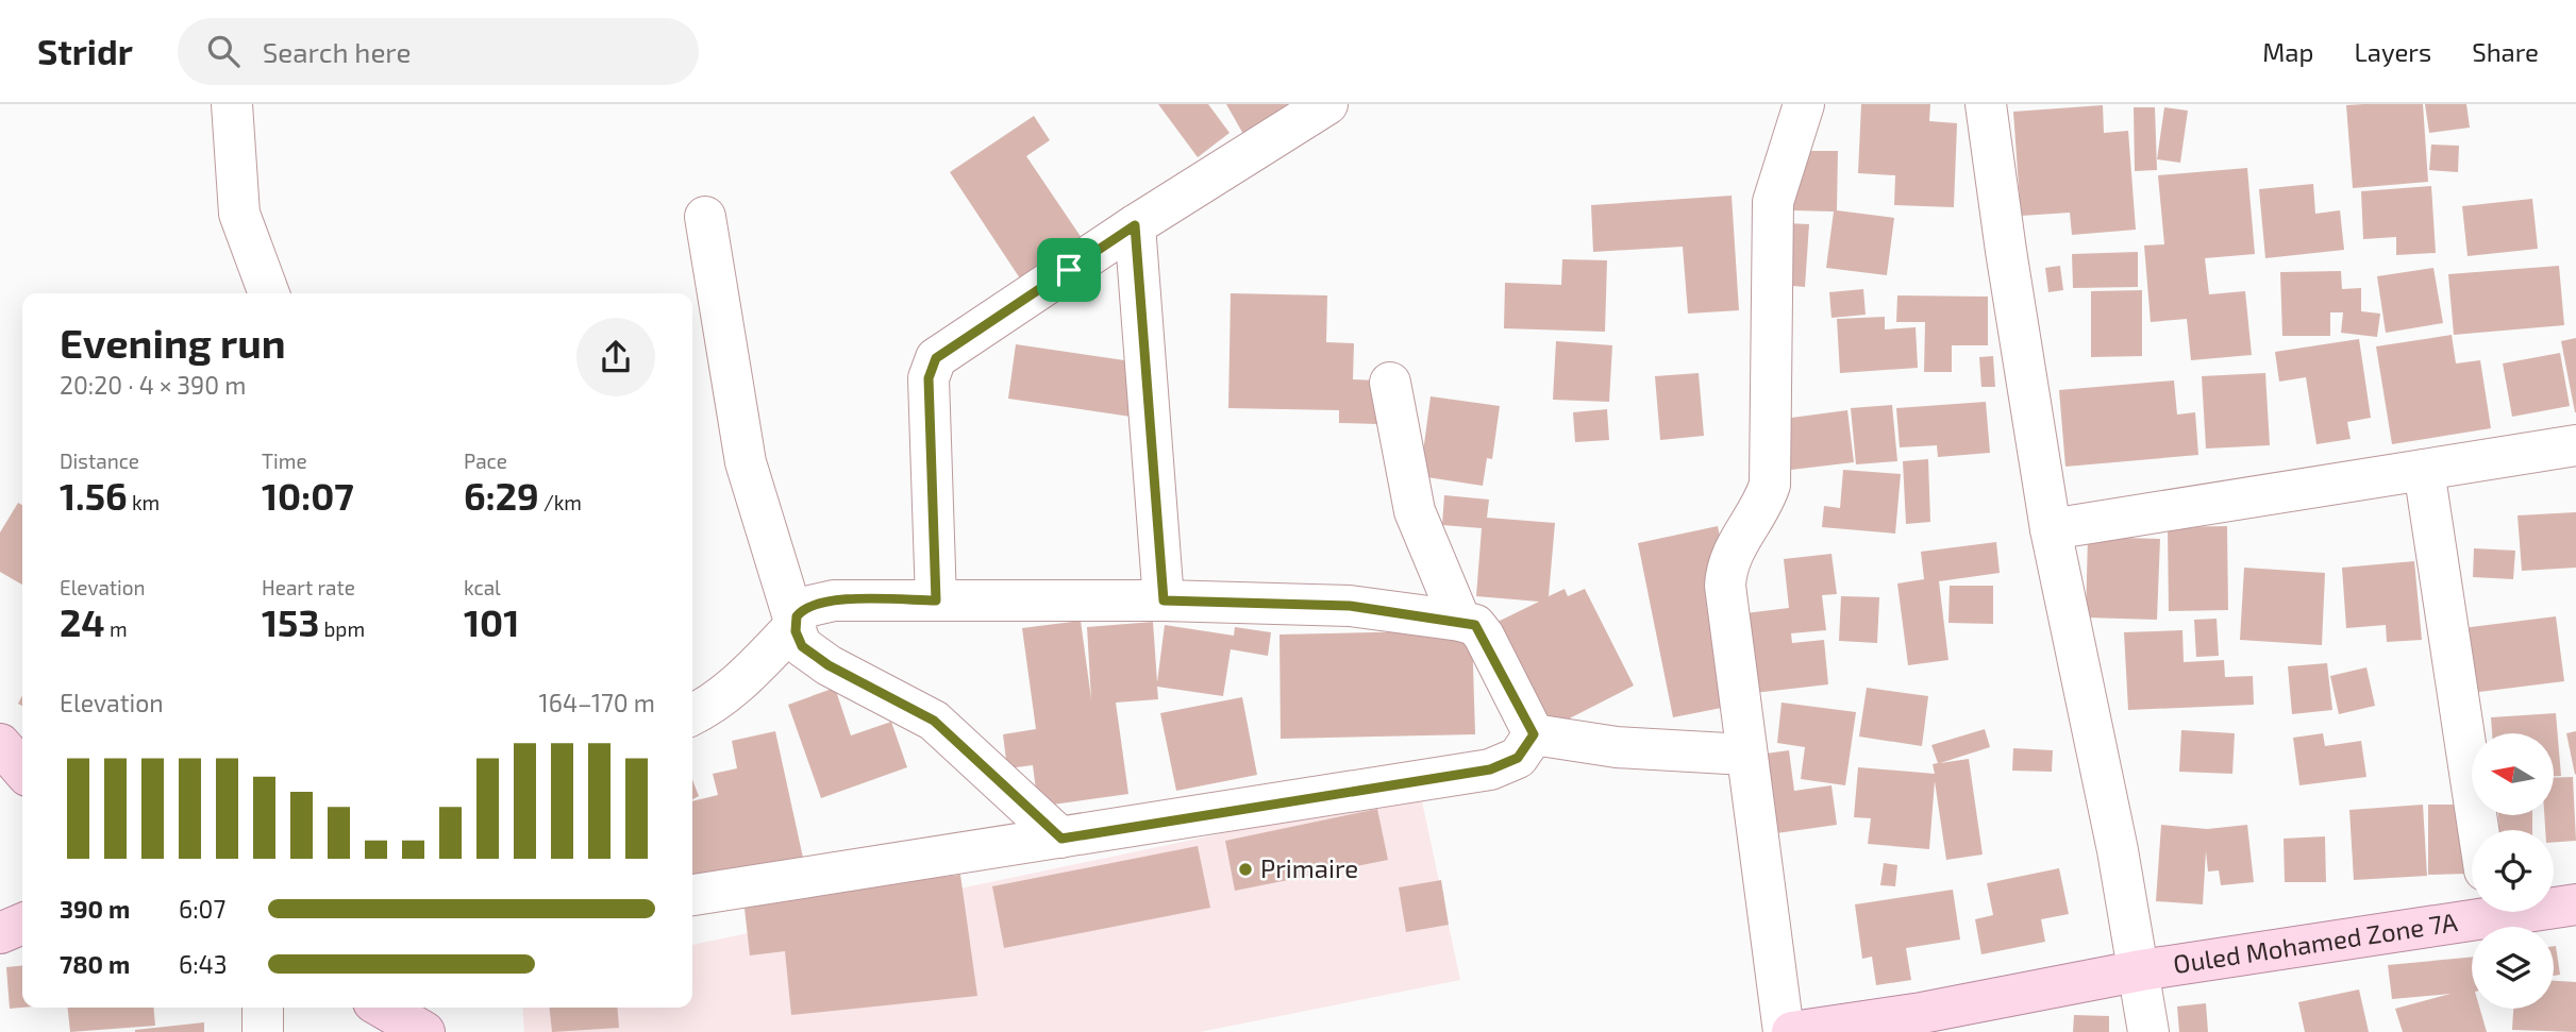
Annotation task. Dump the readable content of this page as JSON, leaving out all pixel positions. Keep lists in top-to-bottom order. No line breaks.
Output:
{"streets":{"main road":["Ouled Mohamed Zone 7A"]},"places":["Primaire"],"north":"left","page":{"header":"Stridr","search":"Search here","nav":["Map","Layers","Share"],"heading":["Evening run","20:20 · 4 × 390 m"],"stats":[["Distance","1.56 km"],["Time","10:07"],["Pace","6:29 /km"],["Elevation","24 m"],["Heart rate","153 bpm"],["kcal","101"]],"chart":["Elevation","164–170 m"],"list":[{"name":"390 m","note":"6:07"},{"name":"780 m","note":"6:43"}]}}
